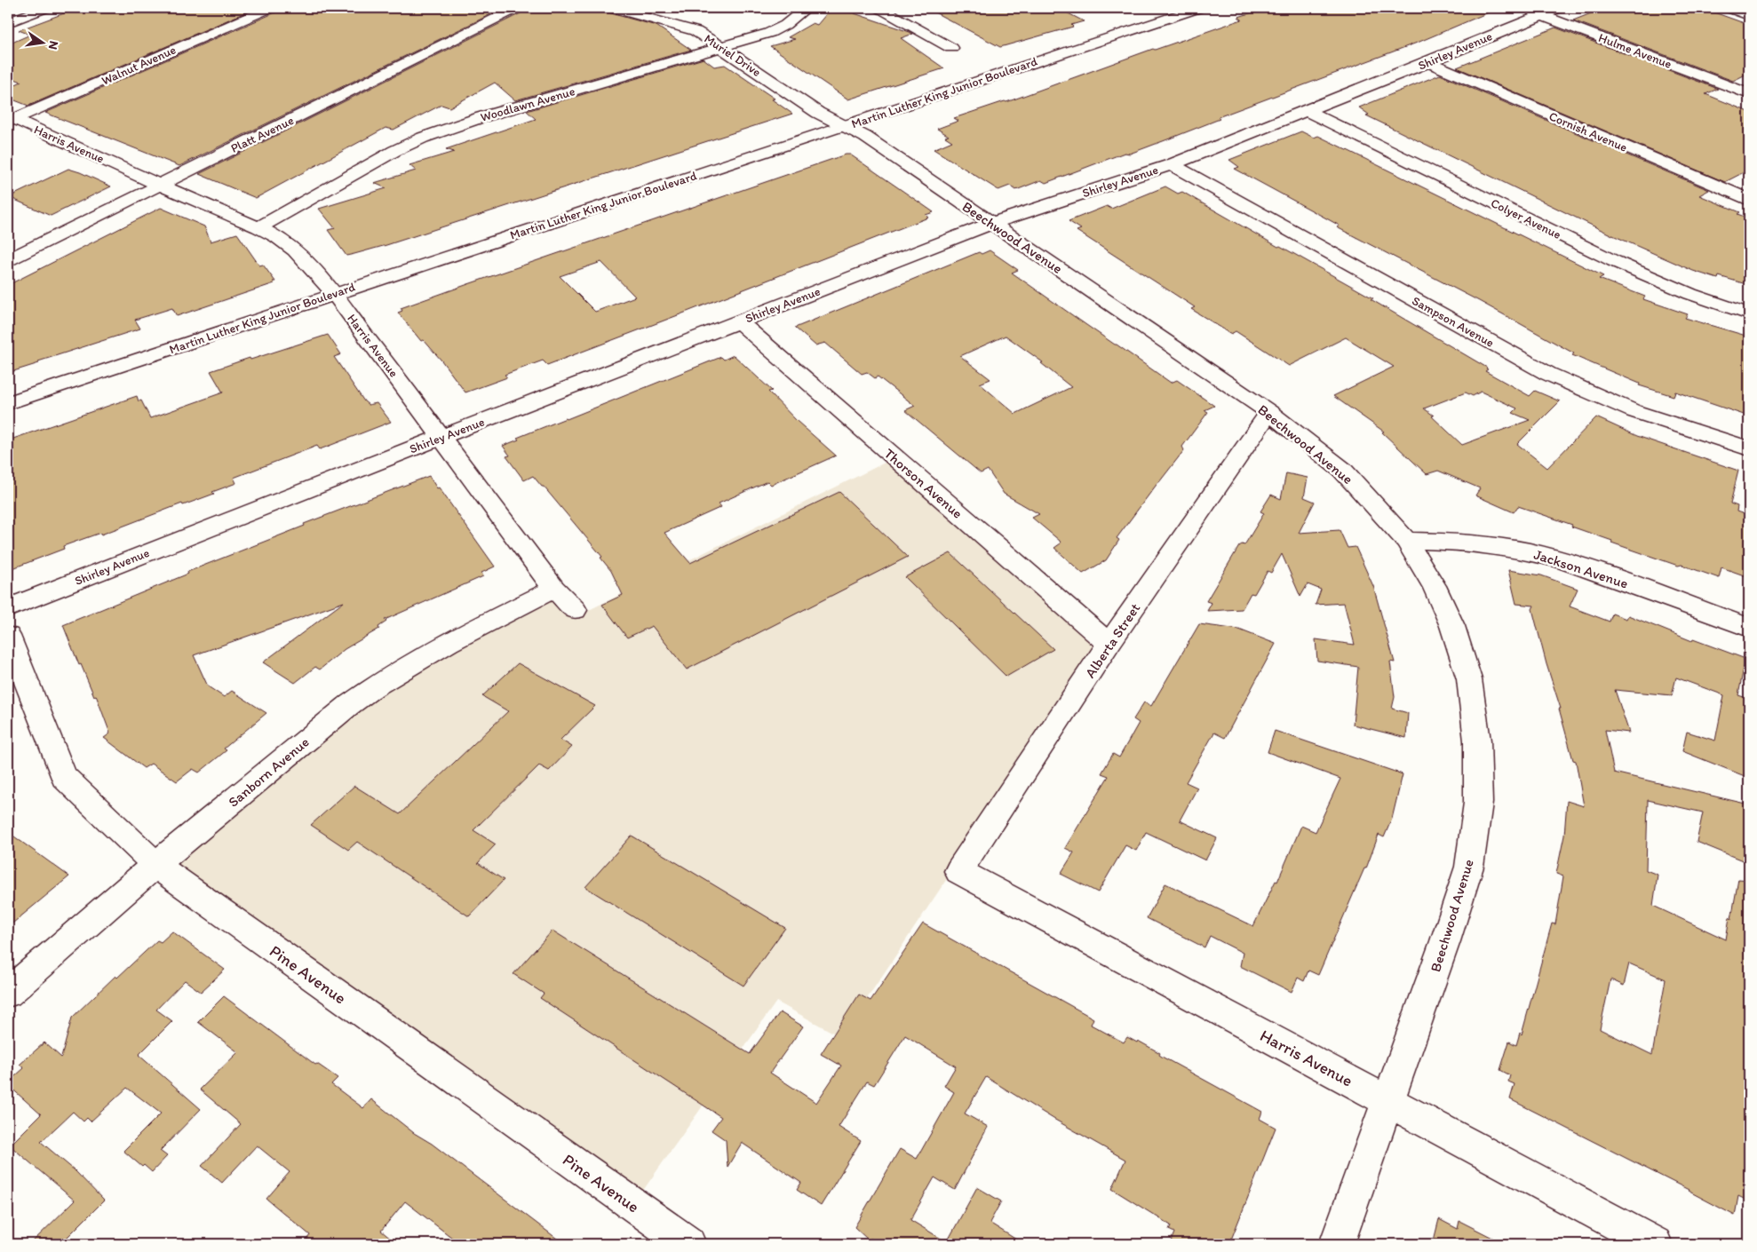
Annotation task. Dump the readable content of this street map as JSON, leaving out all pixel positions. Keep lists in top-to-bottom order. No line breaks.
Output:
{"streets":{"street":["Shirley Avenue","Hulme Avenue","Muriel Drive","Walnut Avenue","Martin Luther King Junior Boulevard","Woodlawn Avenue","Cornish Avenue","Platt Avenue","Harris Avenue","Colyer Avenue","Beechwood Avenue","Sampson Avenue","Thorson Avenue","Jackson Avenue","Alberta Street","Sanborn Avenue","Pine Avenue"]},"crossings":[["Shirley Avenue","Hulme Avenue"],["Shirley Avenue","Cornish Avenue"],["Shirley Avenue","Harris Avenue"],["Shirley Avenue","Colyer Avenue"],["Shirley Avenue","Beechwood Avenue"],["Shirley Avenue","Sampson Avenue"],["Shirley Avenue","Thorson Avenue"],["Muriel Drive","Martin Luther King Junior Boulevard"],["Muriel Drive","Woodlawn Avenue"],["Muriel Drive","Beechwood Avenue"],["Walnut Avenue","Harris Avenue"],["Martin Luther King Junior Boulevard","Harris Avenue"],["Martin Luther King Junior Boulevard","Beechwood Avenue"],["Woodlawn Avenue","Harris Avenue"],["Platt Avenue","Harris Avenue"],["Harris Avenue","Beechwood Avenue"],["Harris Avenue","Alberta Street"],["Harris Avenue","Sanborn Avenue"],["Beechwood Avenue","Jackson Avenue"],["Beechwood Avenue","Alberta Street"],["Thorson Avenue","Alberta Street"],["Sanborn Avenue","Pine Avenue"]],"north":"right"}
